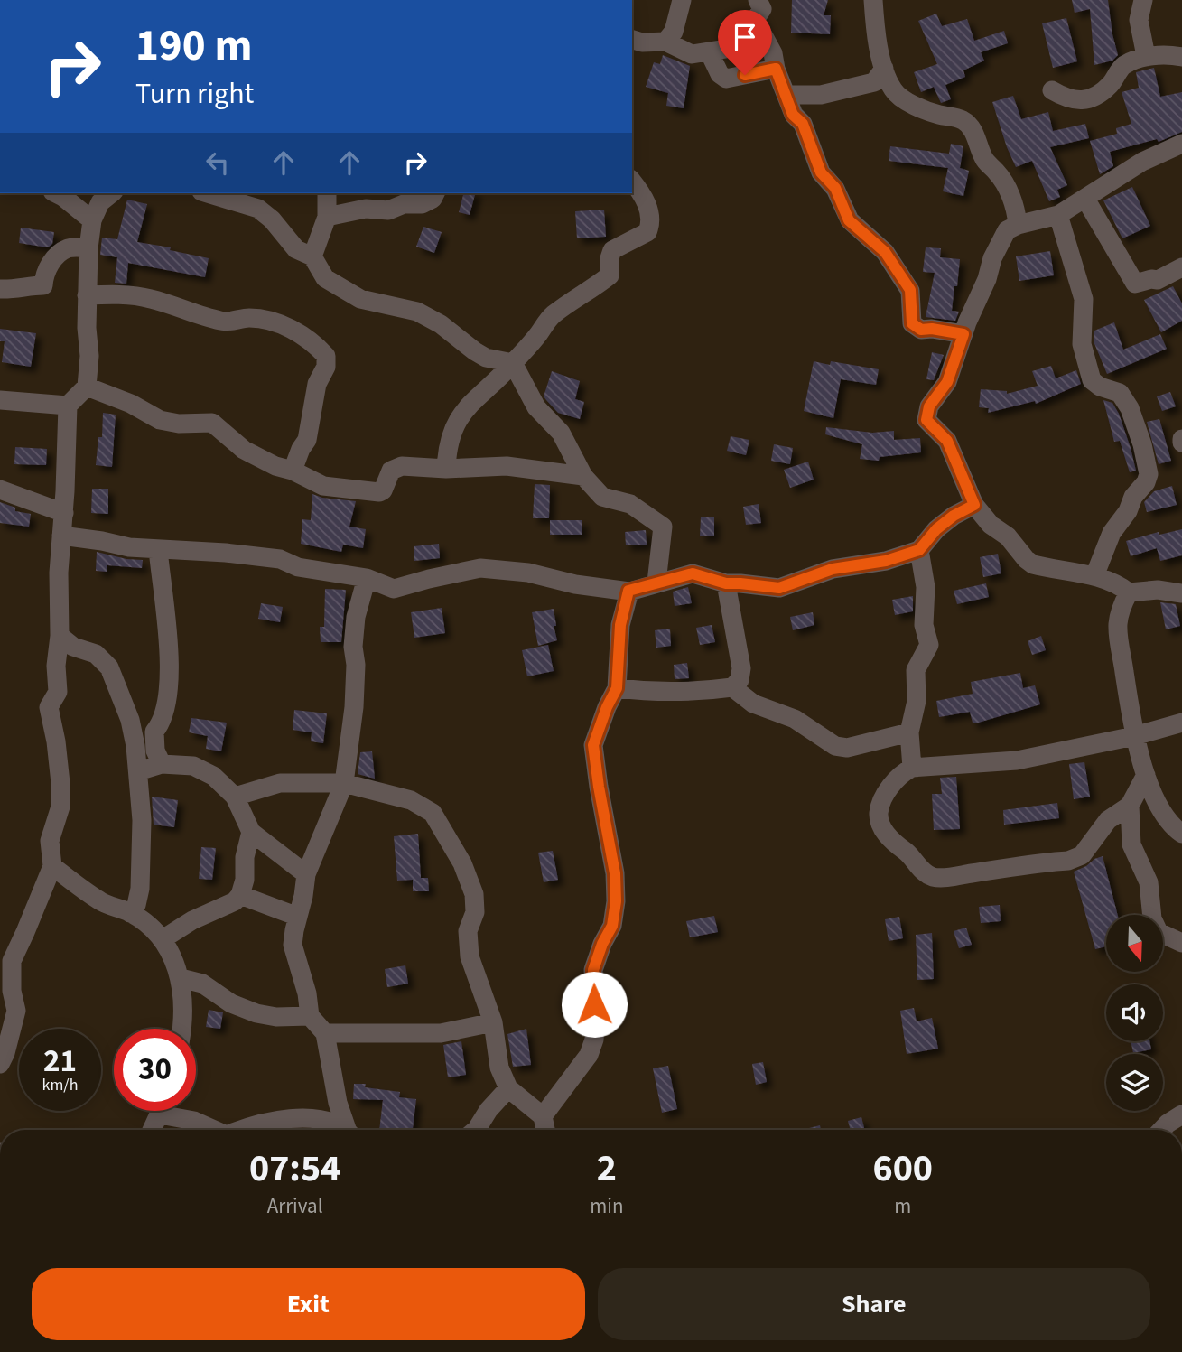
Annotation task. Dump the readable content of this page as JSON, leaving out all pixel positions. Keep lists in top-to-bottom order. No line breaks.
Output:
{"north":"bottom","page":{"turn":["190 m","Turn right"],"speed":"21 km/h","limit":"30","eta":["07:54","Arrival","2","min","600","m"],"buttons":["Exit","Share"]}}
